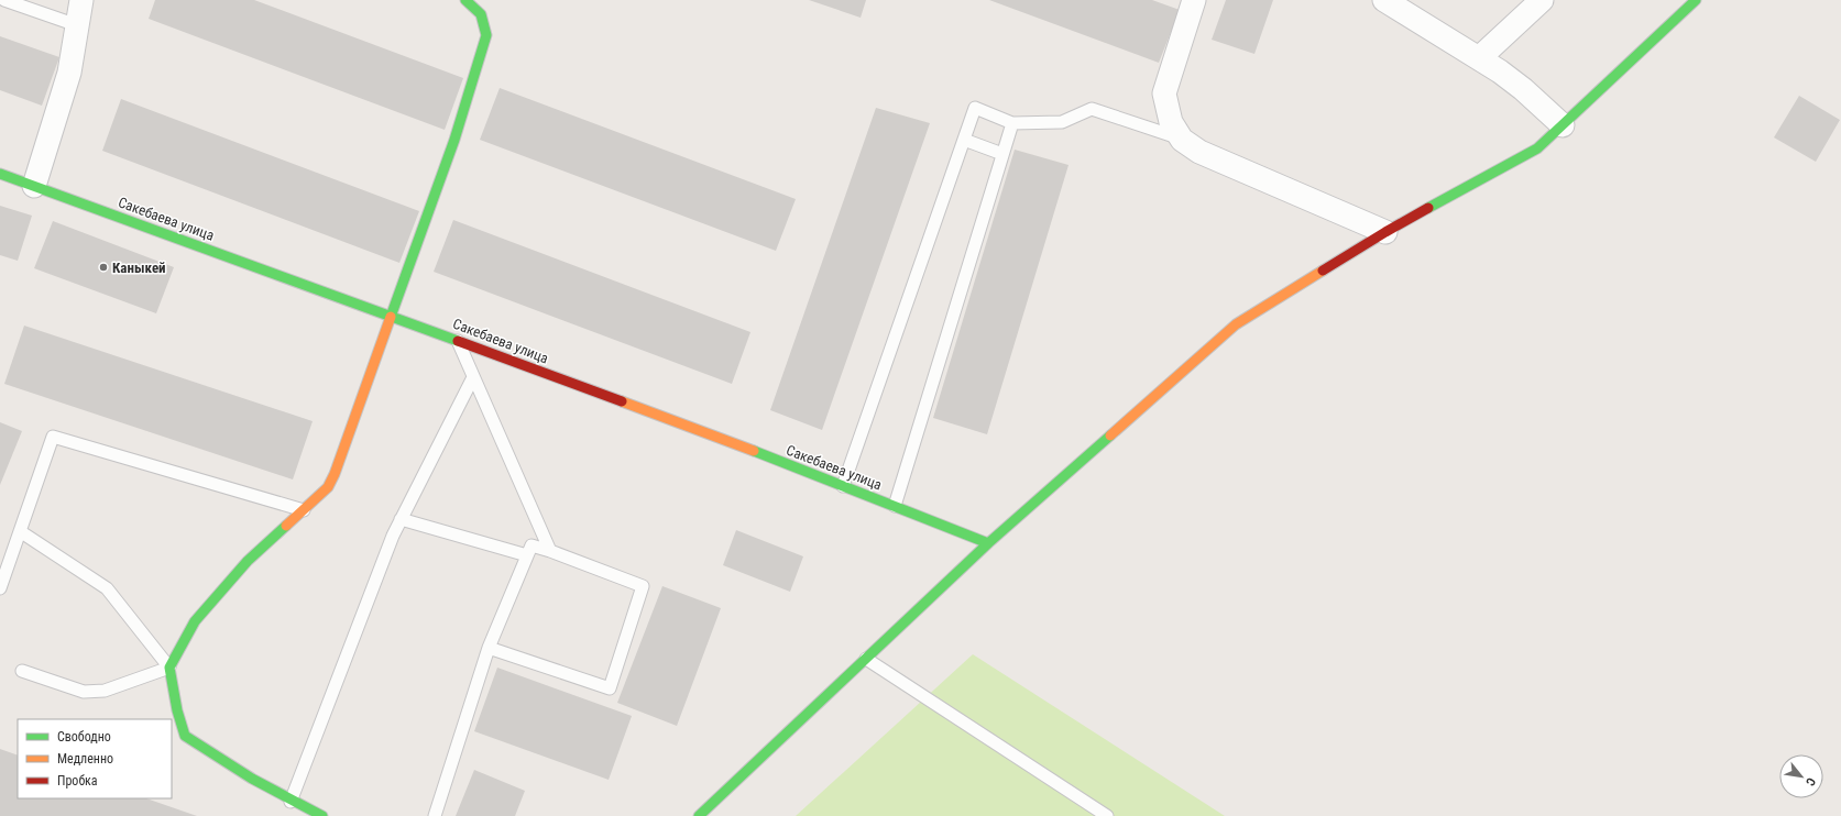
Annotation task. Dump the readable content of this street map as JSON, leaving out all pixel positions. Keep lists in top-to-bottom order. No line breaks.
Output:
{"streets":{"street":["Сакебаева улица"]},"places":["Каныкей"],"legend":["Свободно","Медленно","Пробка"],"north":"bottom right"}
